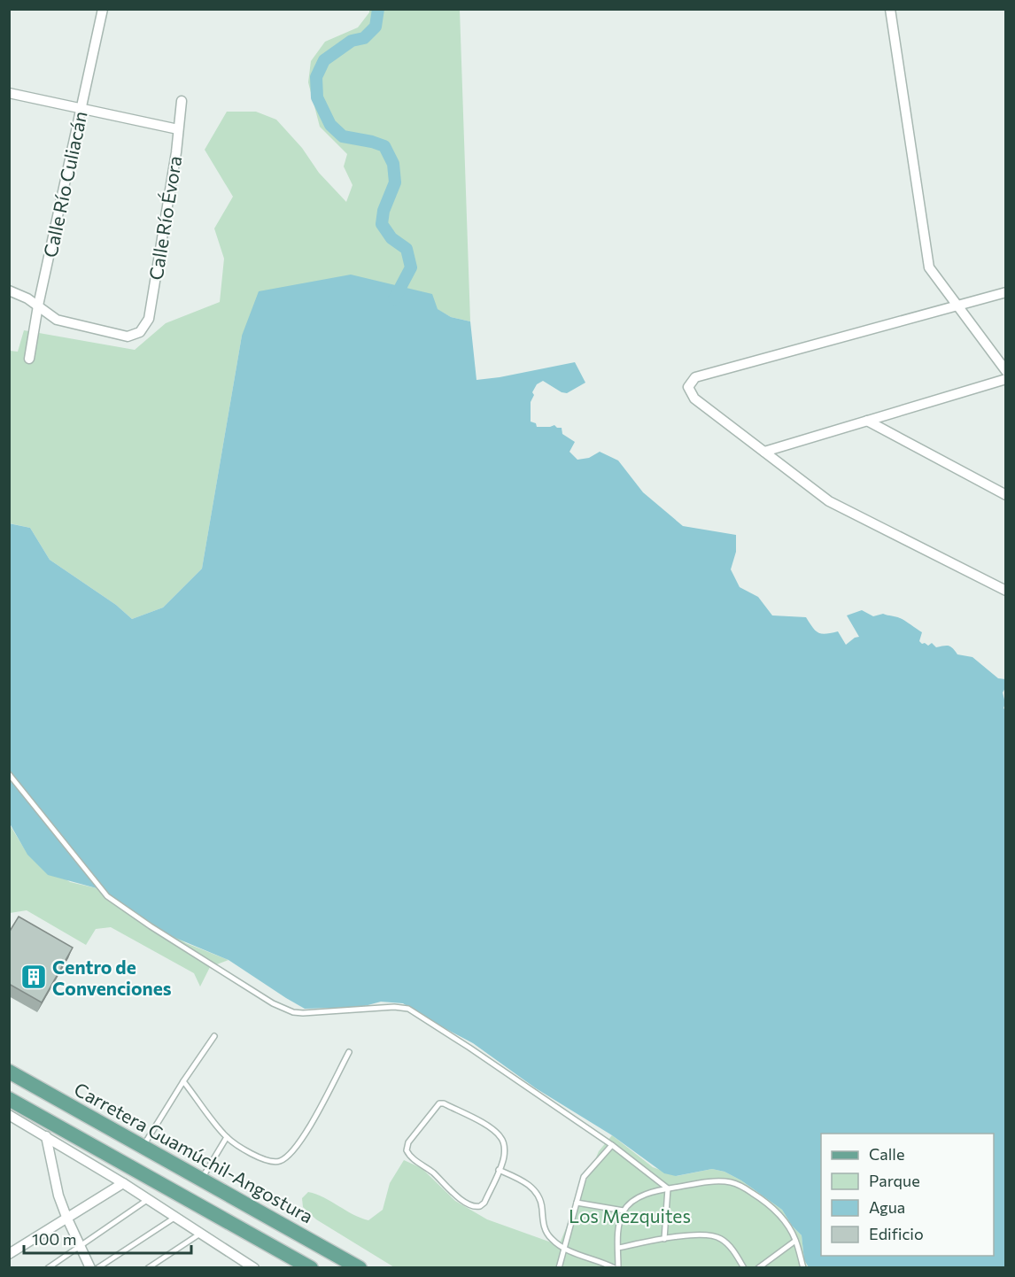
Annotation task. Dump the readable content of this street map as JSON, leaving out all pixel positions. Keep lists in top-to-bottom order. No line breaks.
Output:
{"streets":{"main road":["Carretera Guamúchil-Angostura"],"street":["Calle Río Culiacán","Calle Río Évora"]},"crossings":[["Calle Río Culiacán","Calle Río Évora"]],"parks":["Los Mezquites"],"places":{"building":["Centro de Convenciones"]},"legend":["Calle","Parque","Agua","Edificio"],"scale_bar":"100 m"}
